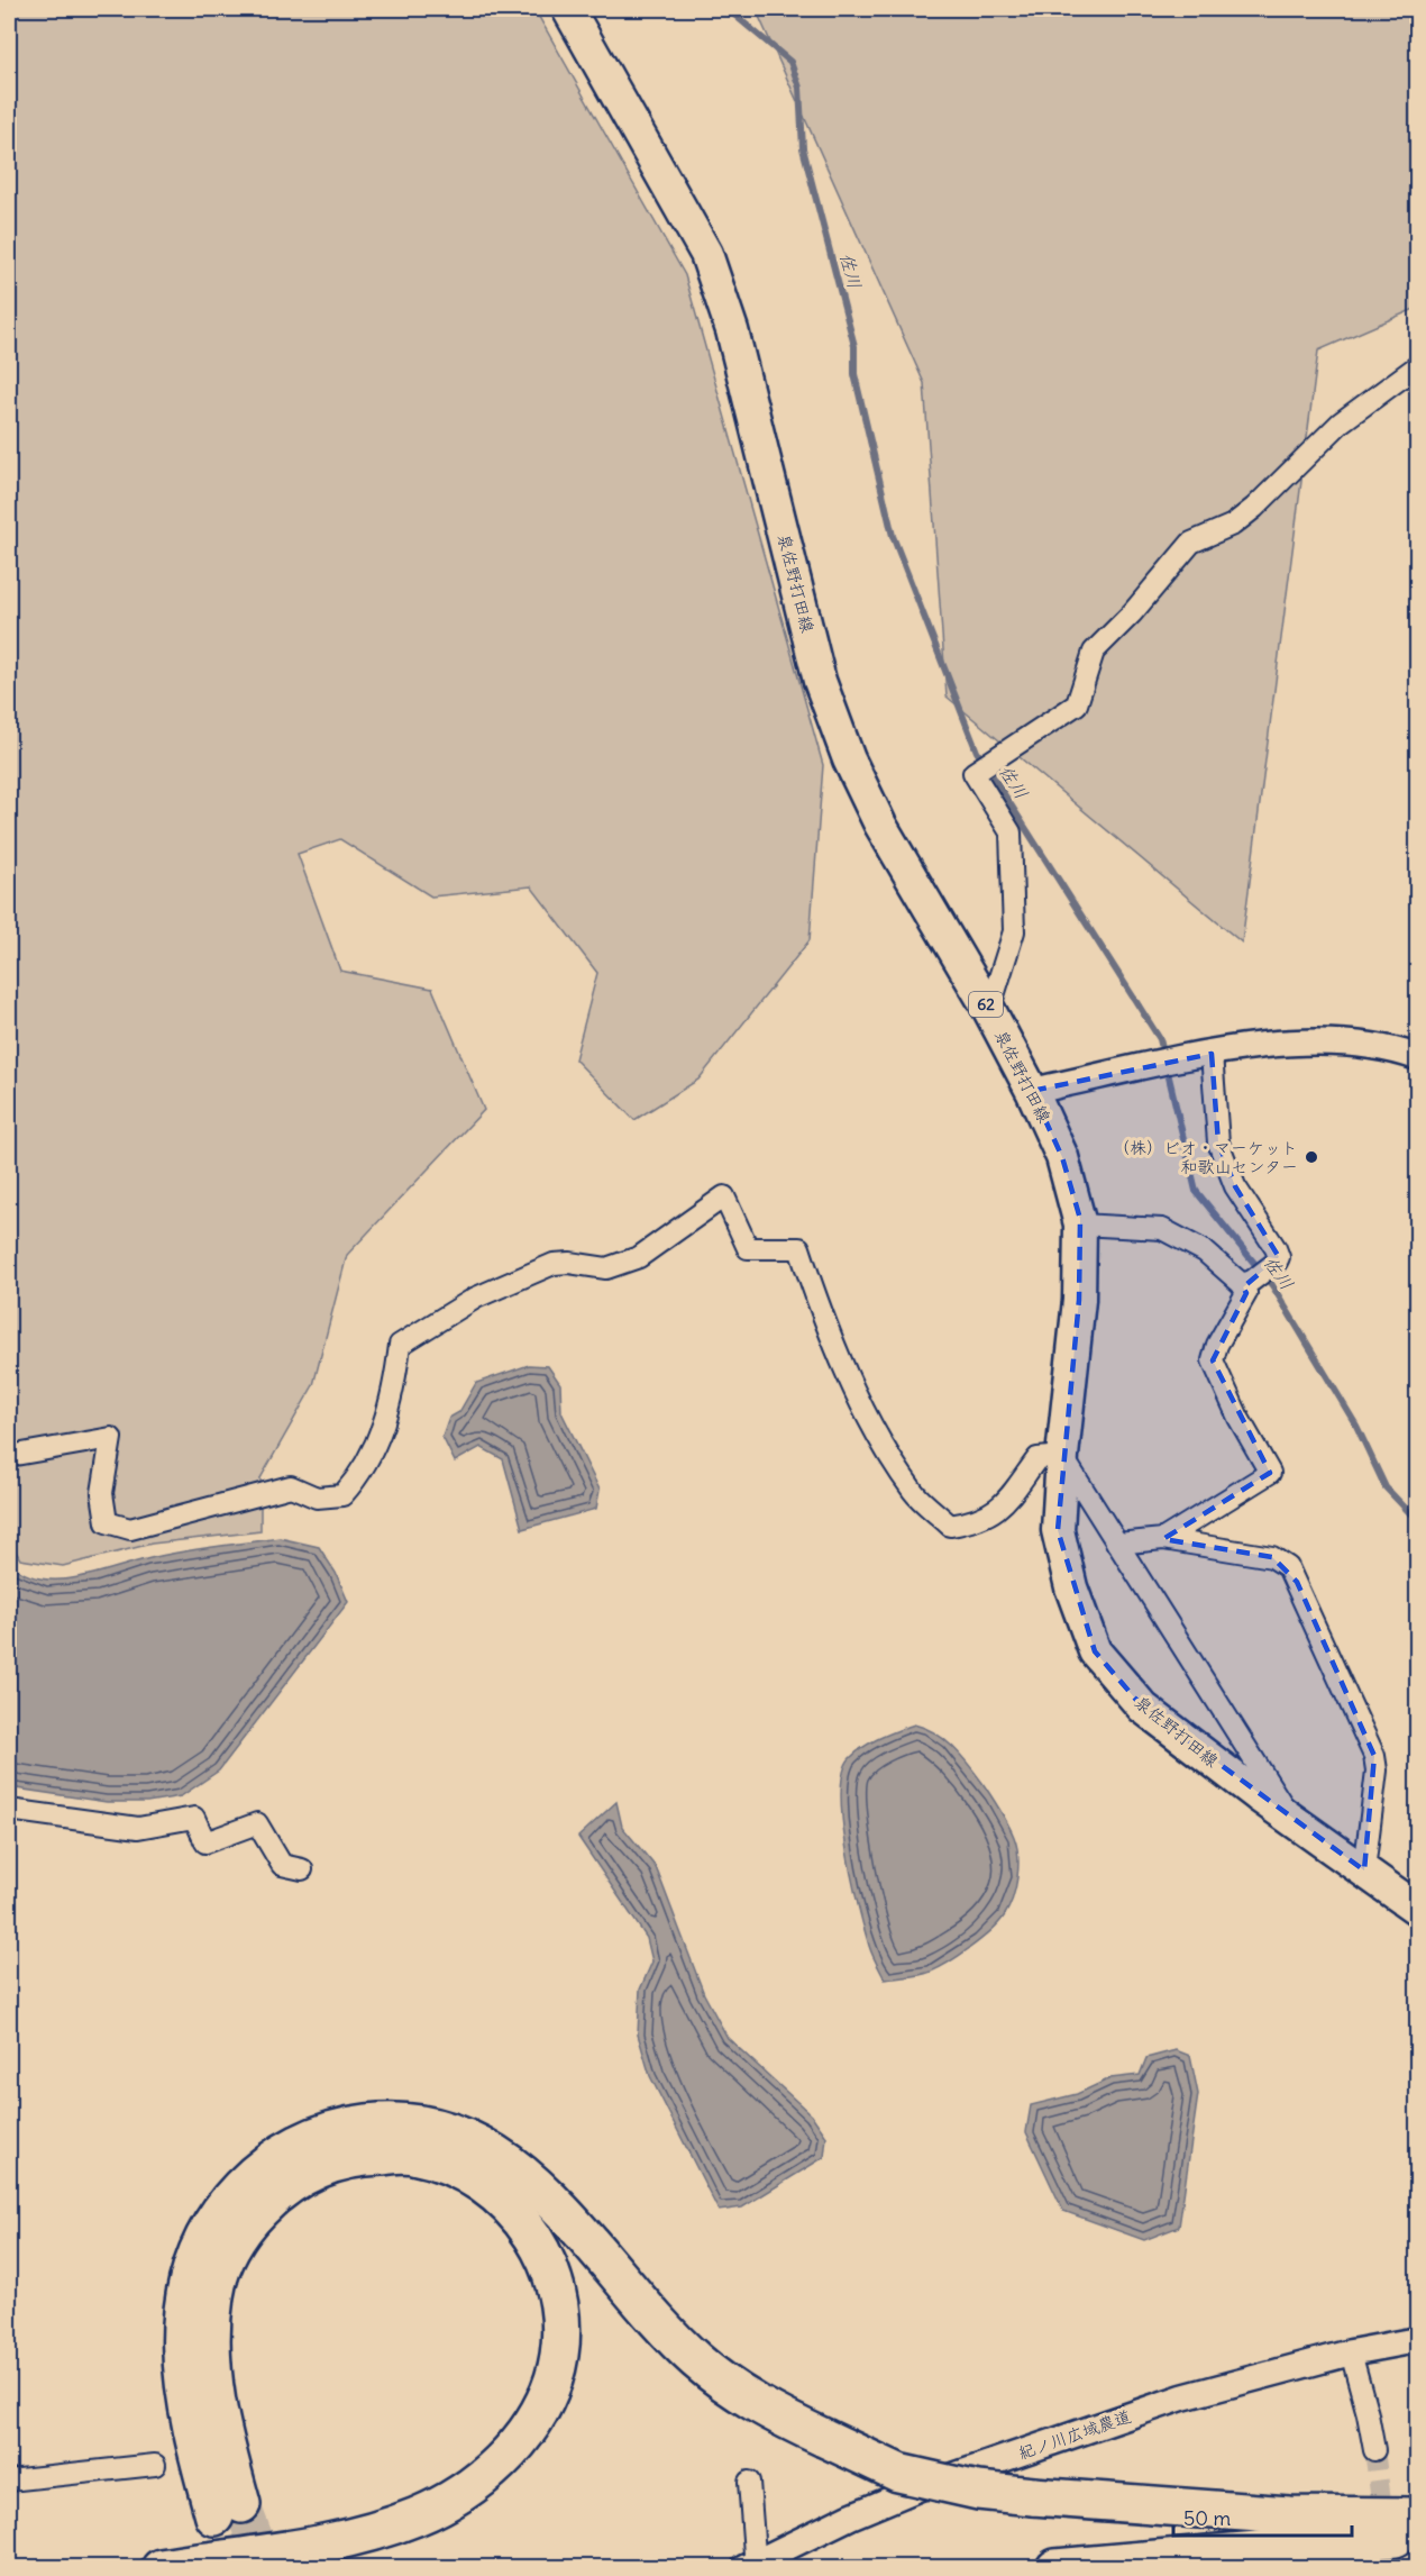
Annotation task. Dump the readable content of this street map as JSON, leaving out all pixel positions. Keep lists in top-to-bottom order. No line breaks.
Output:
{"streets":{"main road":["泉佐野打田線","62"],"street":["紀ノ川広域農道"]},"water":["佐川"],"places":["（株）ビオ・マーケット 和歌山センター"],"scale_bar":"50 m"}
